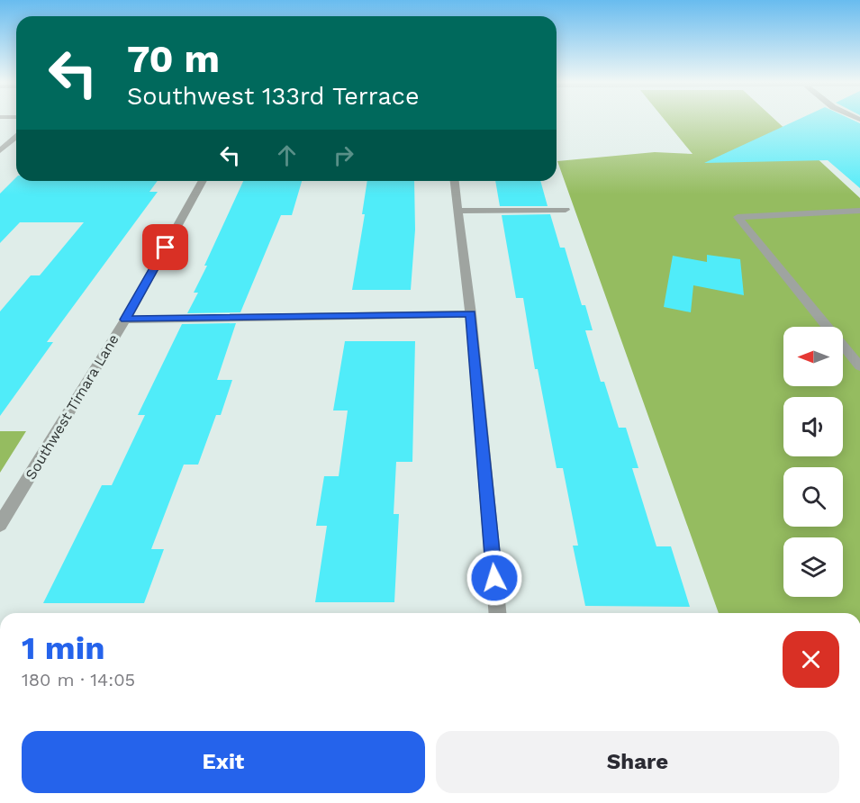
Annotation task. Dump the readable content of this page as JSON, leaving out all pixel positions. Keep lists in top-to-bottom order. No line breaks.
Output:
{"streets":{"street":["Southwest Timara Lane"]},"north":"left","page":{"turn":["70 m","Southwest 133rd Terrace"],"heading":["1 min","180 m · 14:05"],"buttons":["Exit","Share"]}}
